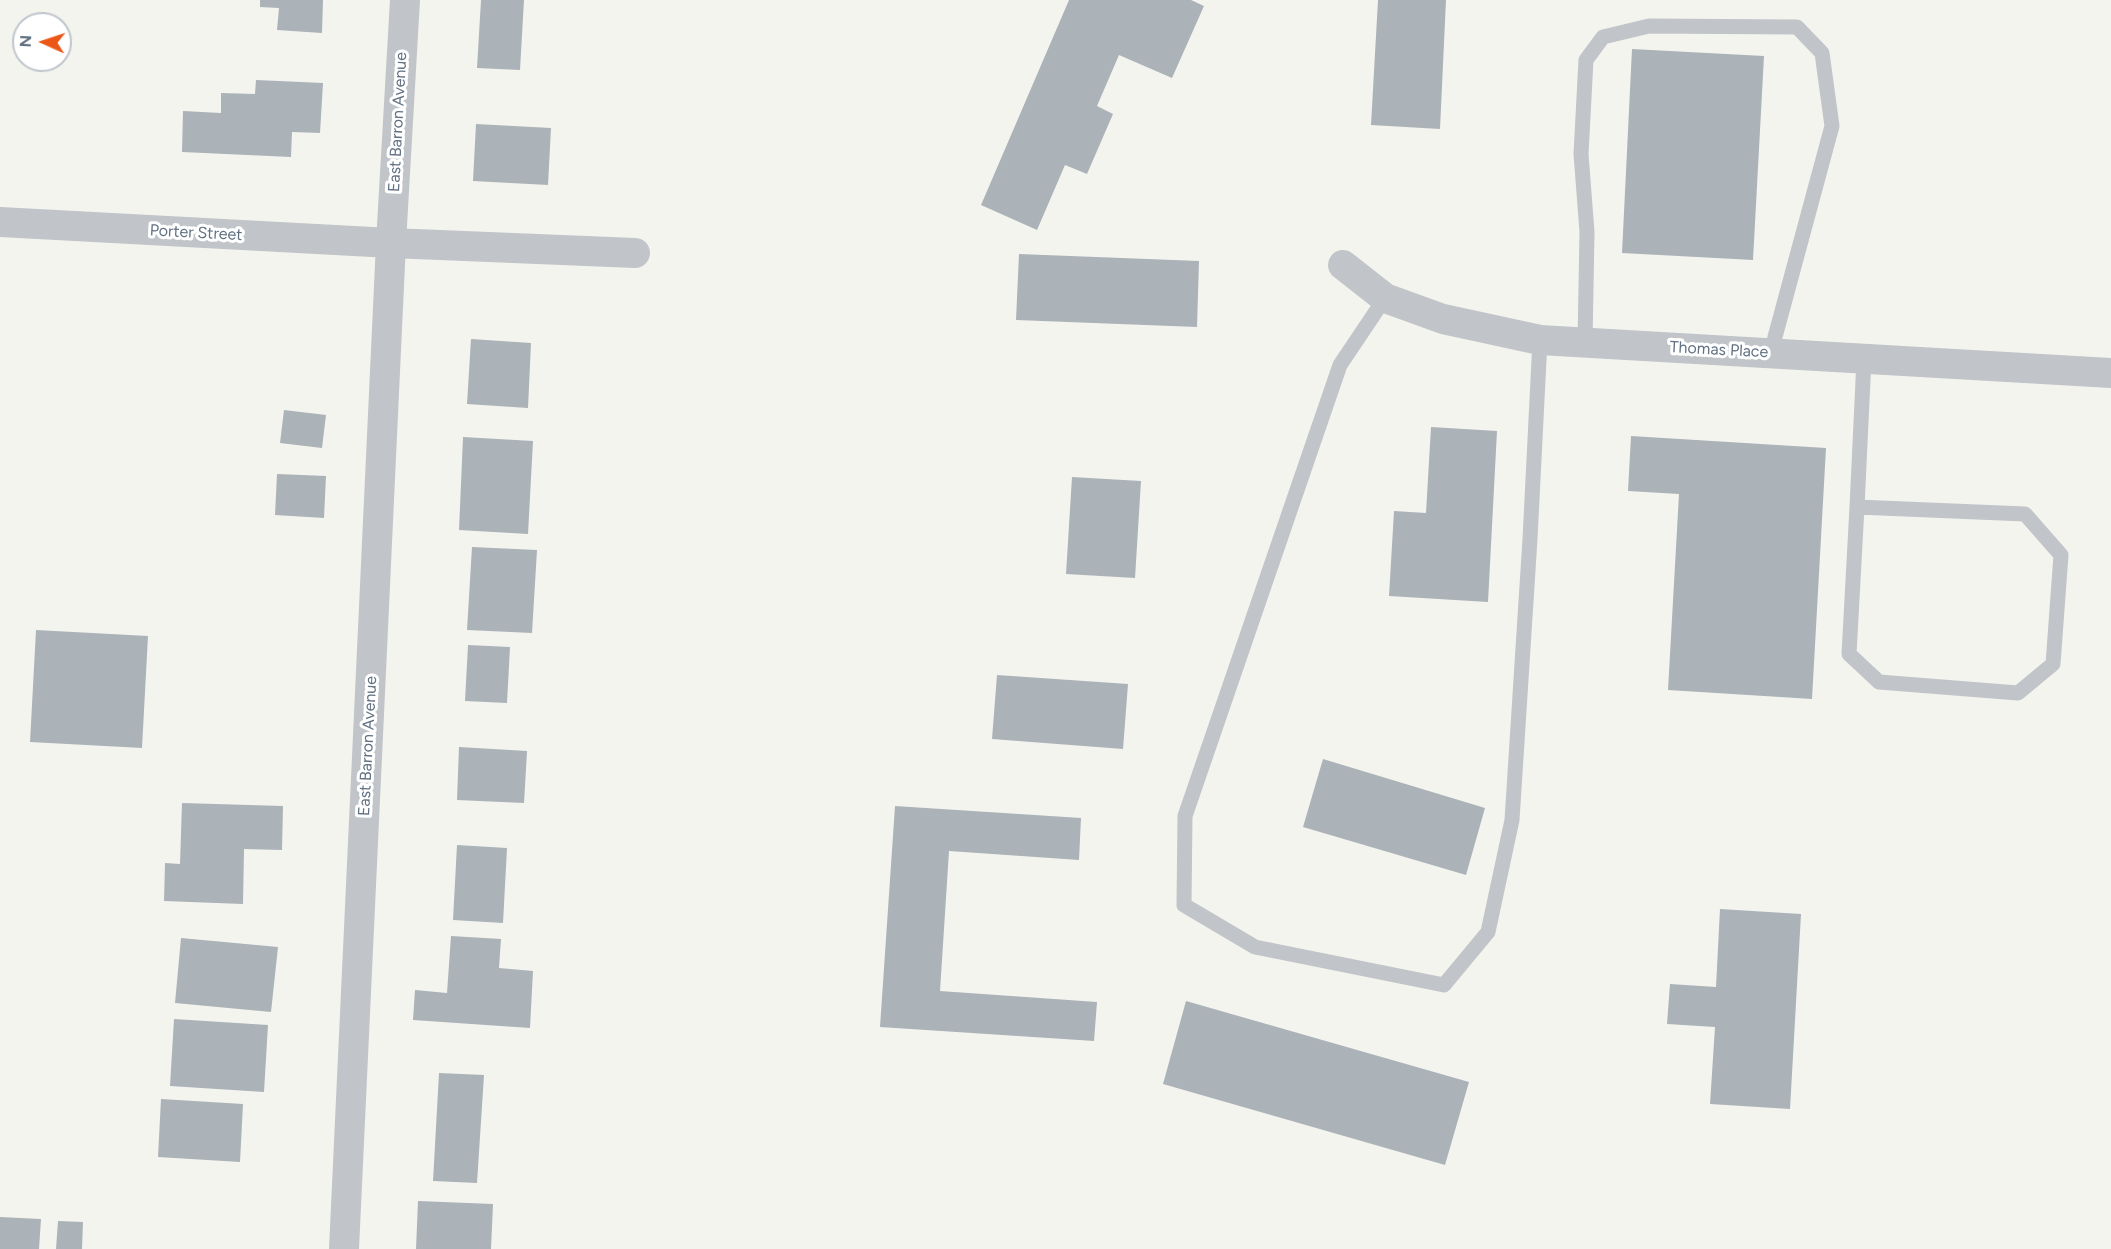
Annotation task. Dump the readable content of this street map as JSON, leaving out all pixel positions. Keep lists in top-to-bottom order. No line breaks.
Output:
{"streets":{"street":["East Barron Avenue","Porter Street","Thomas Place"]},"crossings":[["East Barron Avenue","Porter Street"]],"north":"left"}
